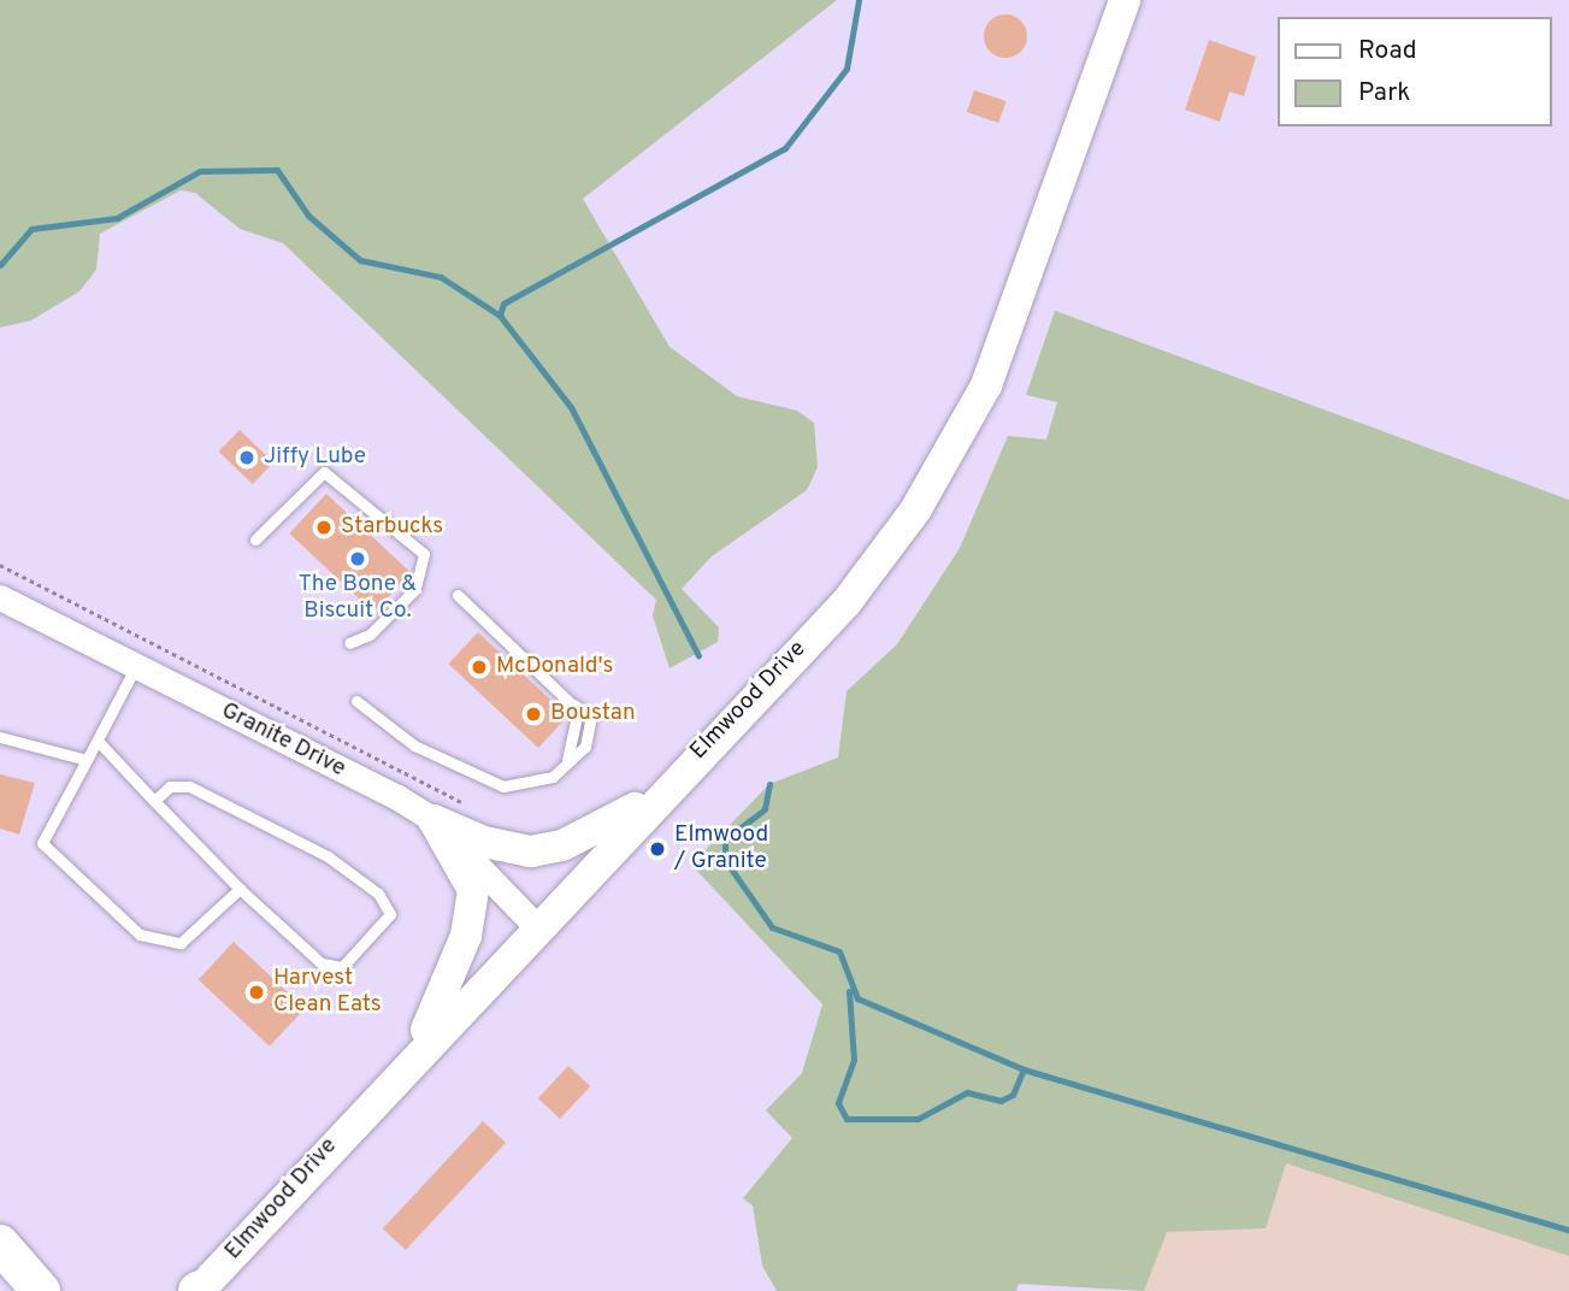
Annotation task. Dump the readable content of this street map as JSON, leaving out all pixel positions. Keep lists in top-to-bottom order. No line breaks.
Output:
{"streets":{"main road":["Elmwood Drive"],"street":["Granite Drive"]},"crossings":[["Elmwood Drive","Granite Drive"]],"places":["Jiffy Lube","Starbucks","The Bone & Biscuit Co.","McDonald's","Boustan","Elmwood / Granite","Harvest Clean Eats"],"legend":["Road","Park"]}
